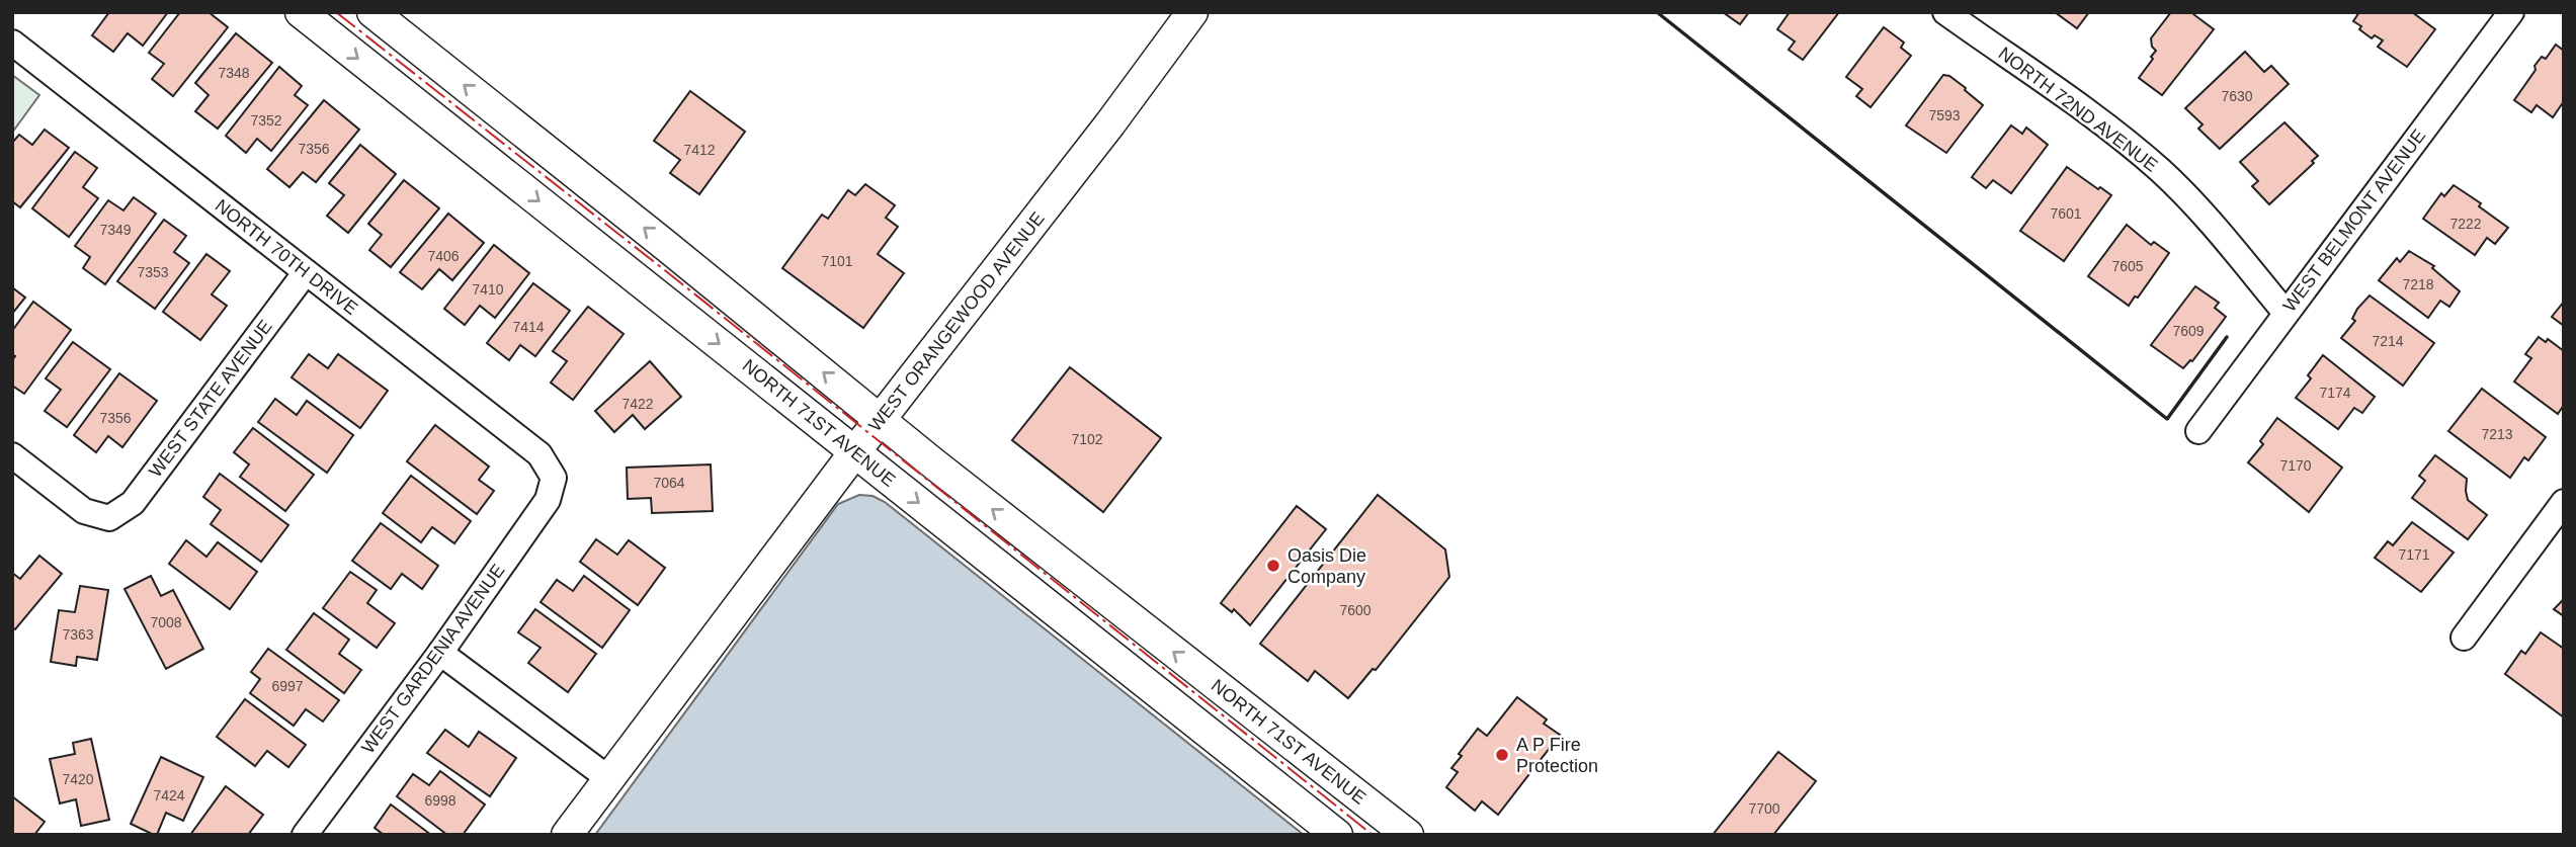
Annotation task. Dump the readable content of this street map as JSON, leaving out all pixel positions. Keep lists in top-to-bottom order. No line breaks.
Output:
{"streets":{"street":["NORTH 72ND AVENUE","WEST BELMONT AVENUE","NORTH 70TH DRIVE","WEST ORANGEWOOD AVENUE","WEST STATE AVENUE","NORTH 71ST AVENUE","WEST GARDENIA AVENUE"]},"crossings":[["NORTH 72ND AVENUE","WEST BELMONT AVENUE"],["NORTH 70TH DRIVE","WEST STATE AVENUE"],["NORTH 70TH DRIVE","WEST GARDENIA AVENUE"],["WEST ORANGEWOOD AVENUE","NORTH 71ST AVENUE"]],"places":["Oasis Die Company","A P Fire Protection"],"house_numbers":["7348","7630","7593","7352","7356","7412","7601","7222","7349","7406","7101","7605","7353","7218","7410","7414","7609","7214","7174","7422","7356","7213","7102","7170","7064","7171","7600","7008","7363","6997","7420","7424","6998","7700"]}
